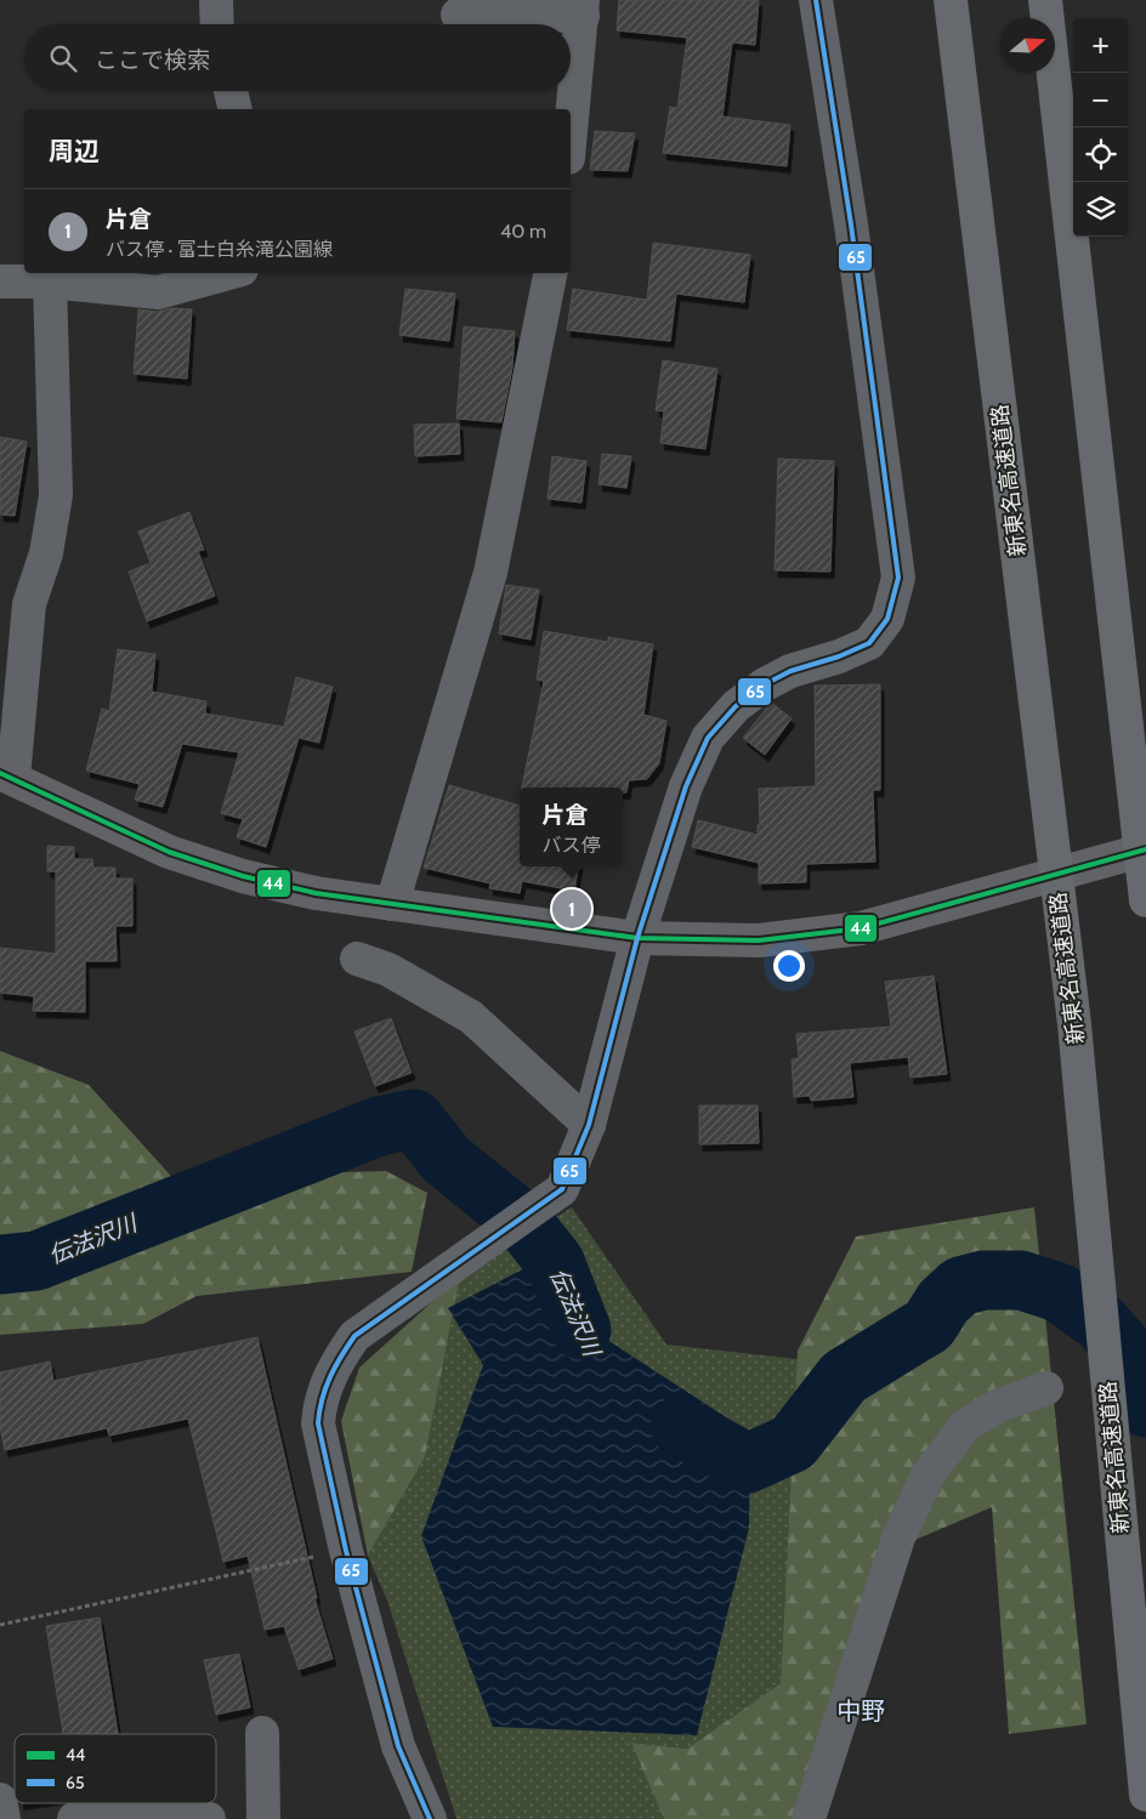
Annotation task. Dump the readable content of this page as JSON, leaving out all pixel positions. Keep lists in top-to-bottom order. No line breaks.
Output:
{"streets":{"highway":["新東名高速道路"]},"districts":["中野"],"water":["伝法沢川"],"lines":["transit line 65","transit line 44"],"legend":["44","65"],"north":"right","page":{"map_buttons":["+","−"],"search":"ここで検索","heading":"周辺","list":[{"mark":"1","name":"片倉","note":"バス停 · 富士白糸滝公園線","value":"40 m"}],"popup":["片倉","バス停"],"pins":"1"}}
